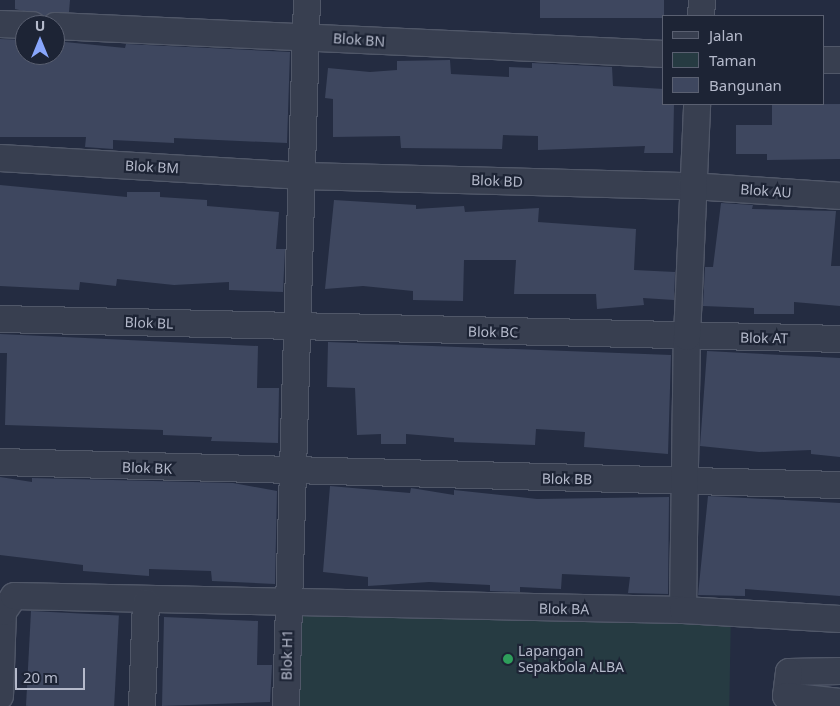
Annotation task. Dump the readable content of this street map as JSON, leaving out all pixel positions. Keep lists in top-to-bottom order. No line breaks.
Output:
{"streets":{"street":["Blok BN","Blok BM","Blok BD","Blok AU","Blok BL","Blok BC","Blok AT","Blok BK","Blok BB","Blok BA","Blok H1"]},"crossings":[["Blok BN","Blok H1"],["Blok BM","Blok BD"],["Blok BM","Blok H1"],["Blok BD","Blok AU"],["Blok BD","Blok H1"],["Blok BL","Blok BC"],["Blok BL","Blok H1"],["Blok BC","Blok AT"],["Blok BC","Blok H1"],["Blok BK","Blok BB"],["Blok BK","Blok H1"],["Blok BB","Blok H1"],["Blok BA","Blok H1"]],"places":["Lapangan Sepakbola ALBA"],"legend":["Jalan","Taman","Bangunan"],"scale_bar":"20 m","north":"top"}
